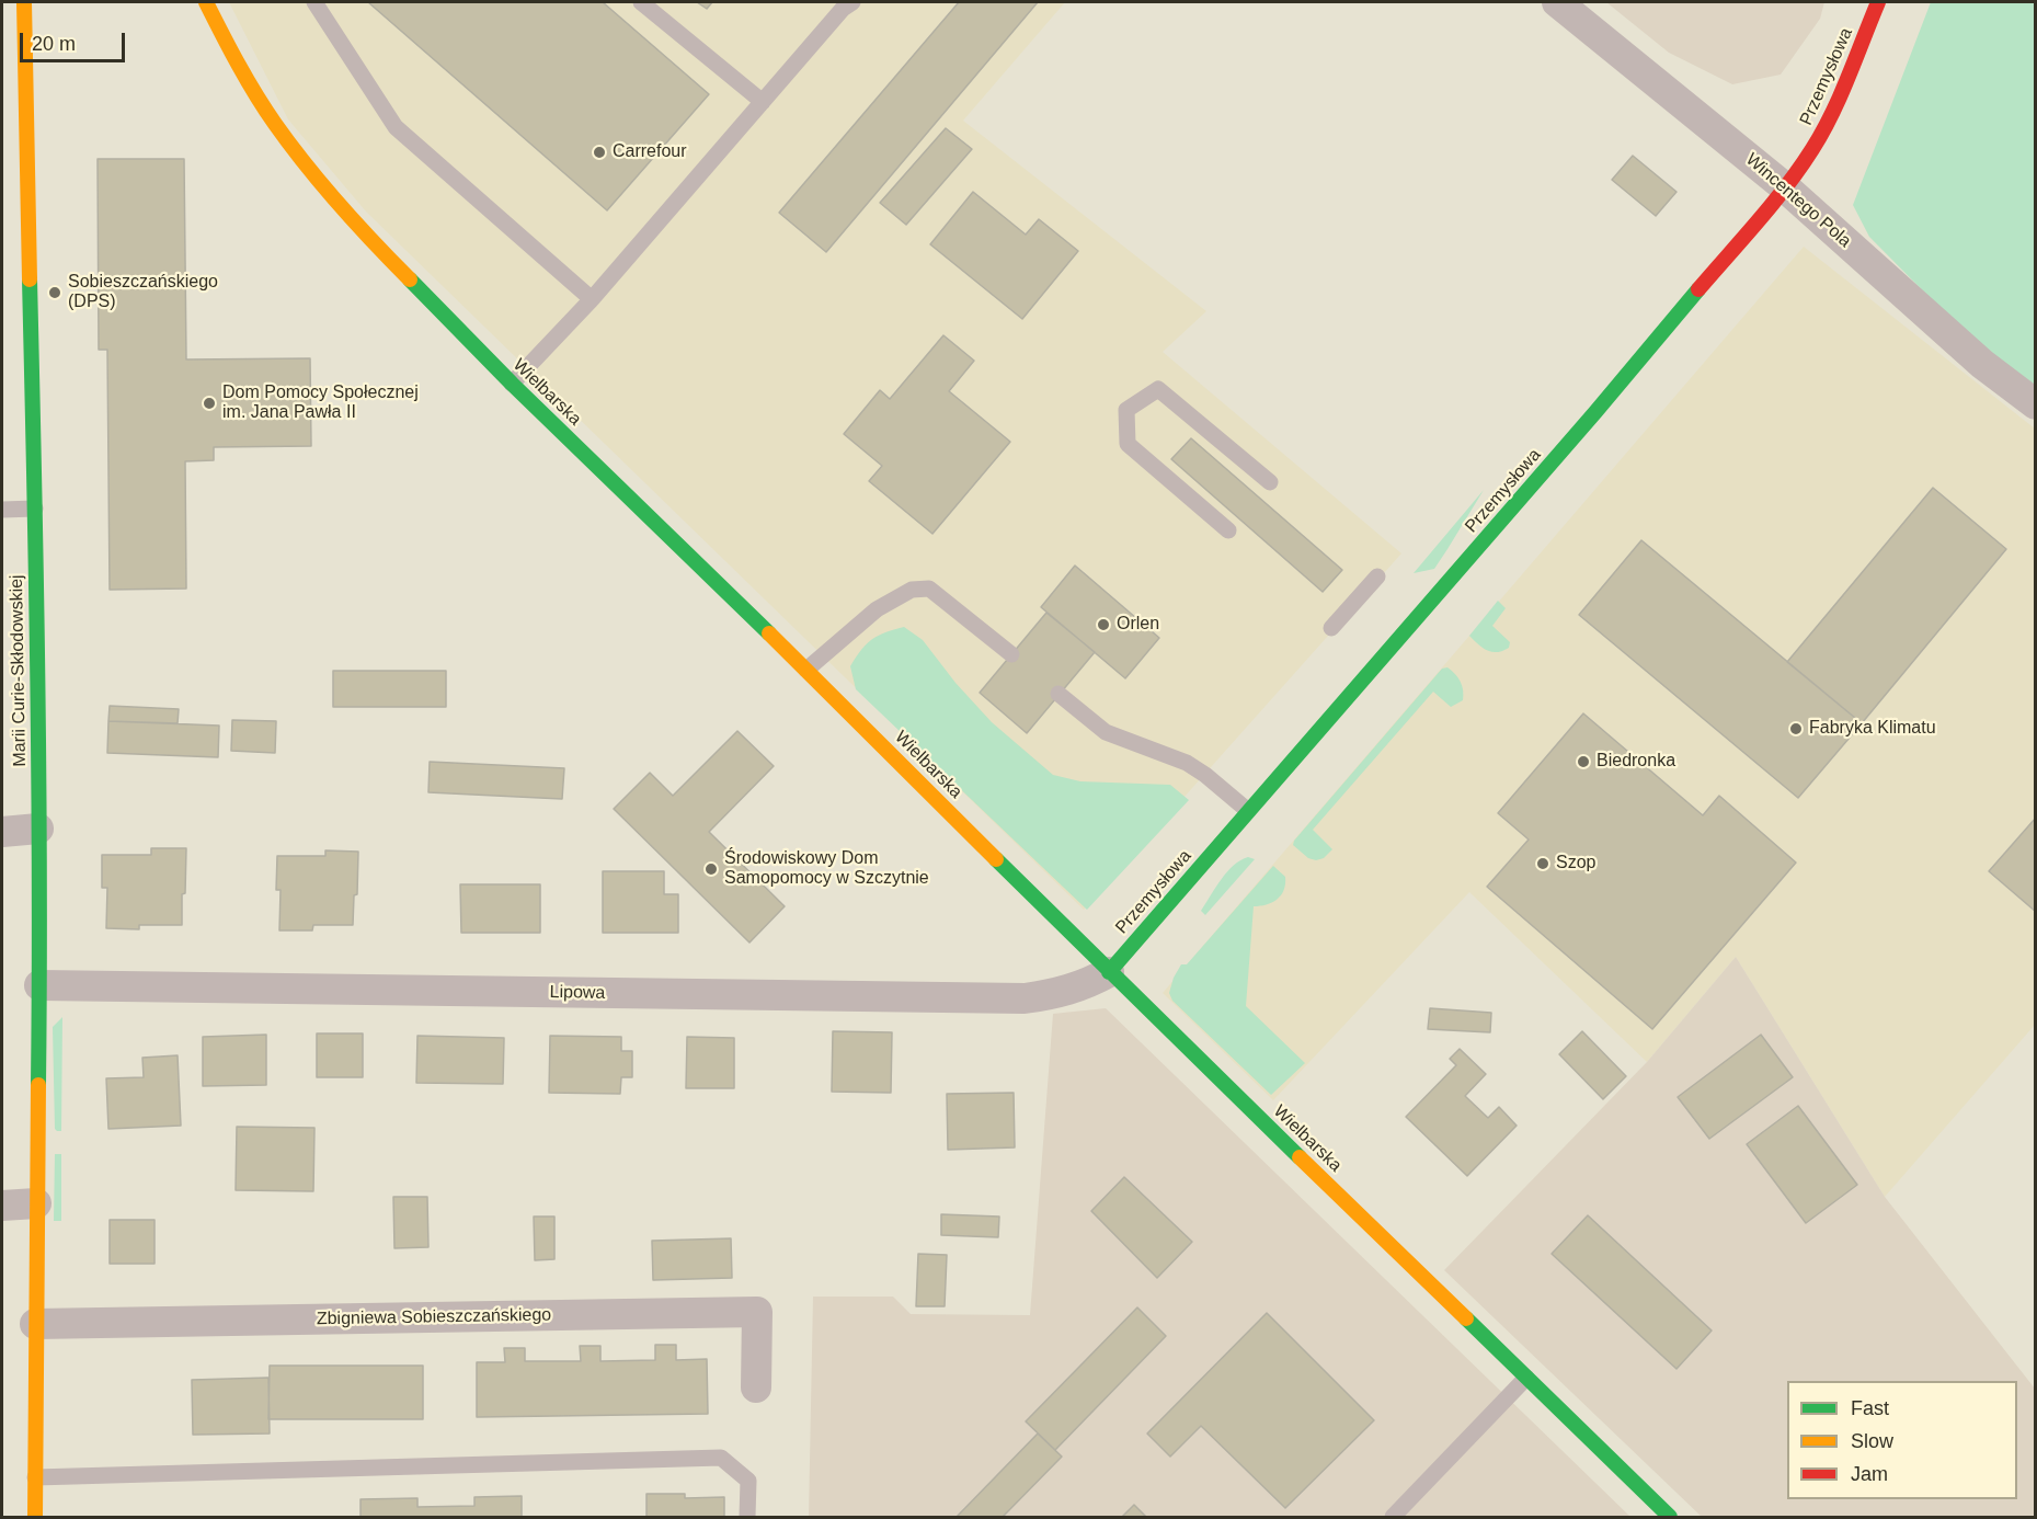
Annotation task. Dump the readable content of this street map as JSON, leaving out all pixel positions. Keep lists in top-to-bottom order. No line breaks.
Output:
{"streets":{"street":["Przemysłowa","Wincentego Pola","Wielbarska","Marii Curie-Skłodowskiej","Lipowa","Zbigniewa Sobieszczańskiego"]},"crossings":[["Przemysłowa","Wincentego Pola"],["Przemysłowa","Wielbarska"],["Przemysłowa","Lipowa"],["Wielbarska","Lipowa"],["Marii Curie-Skłodowskiej","Lipowa"]],"places":["Carrefour","Sobieszczańskiego (DPS)","Dom Pomocy Społecznej im. Jana Pawła II","Orlen","Fabryka Klimatu","Biedronka","Szop","Środowiskowy Dom Samopomocy w Szczytnie"],"legend":["Fast","Slow","Jam"],"scale_bar":"20 m"}
